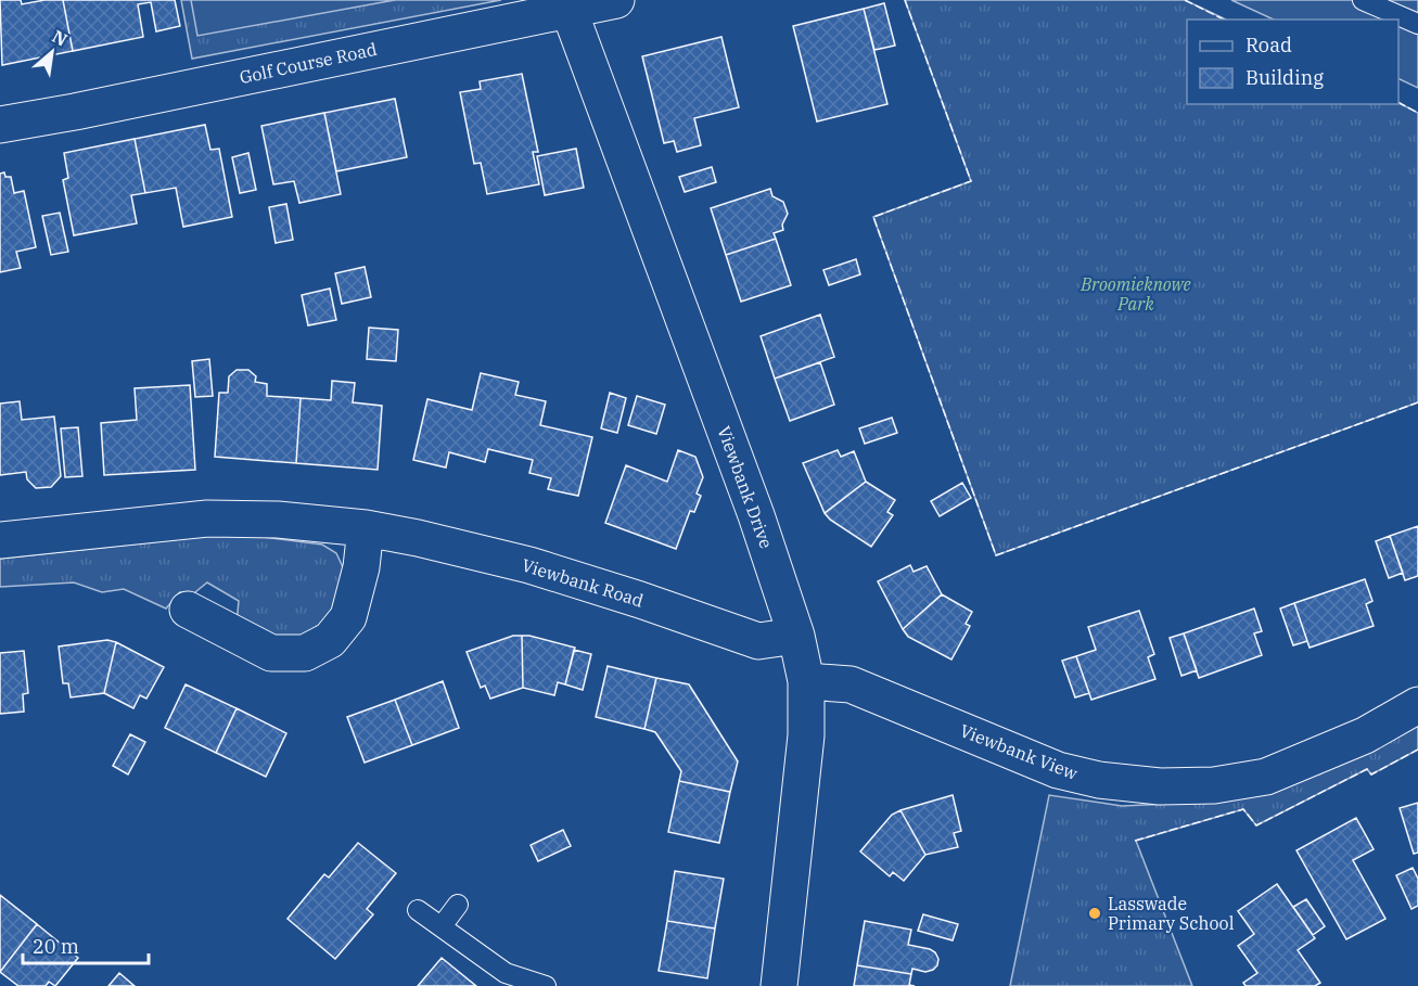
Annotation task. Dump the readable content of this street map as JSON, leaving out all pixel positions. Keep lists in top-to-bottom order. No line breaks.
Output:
{"streets":{"street":["Golf Course Road","Viewbank Drive","Viewbank Road","Viewbank View"]},"crossings":[["Golf Course Road","Viewbank Drive"],["Viewbank Drive","Viewbank Road"],["Viewbank Drive","Viewbank View"]],"parks":["Broomieknowe Park"],"places":["Lasswade Primary School"],"legend":["Road","Building"],"scale_bar":"20 m","north":"top right"}
